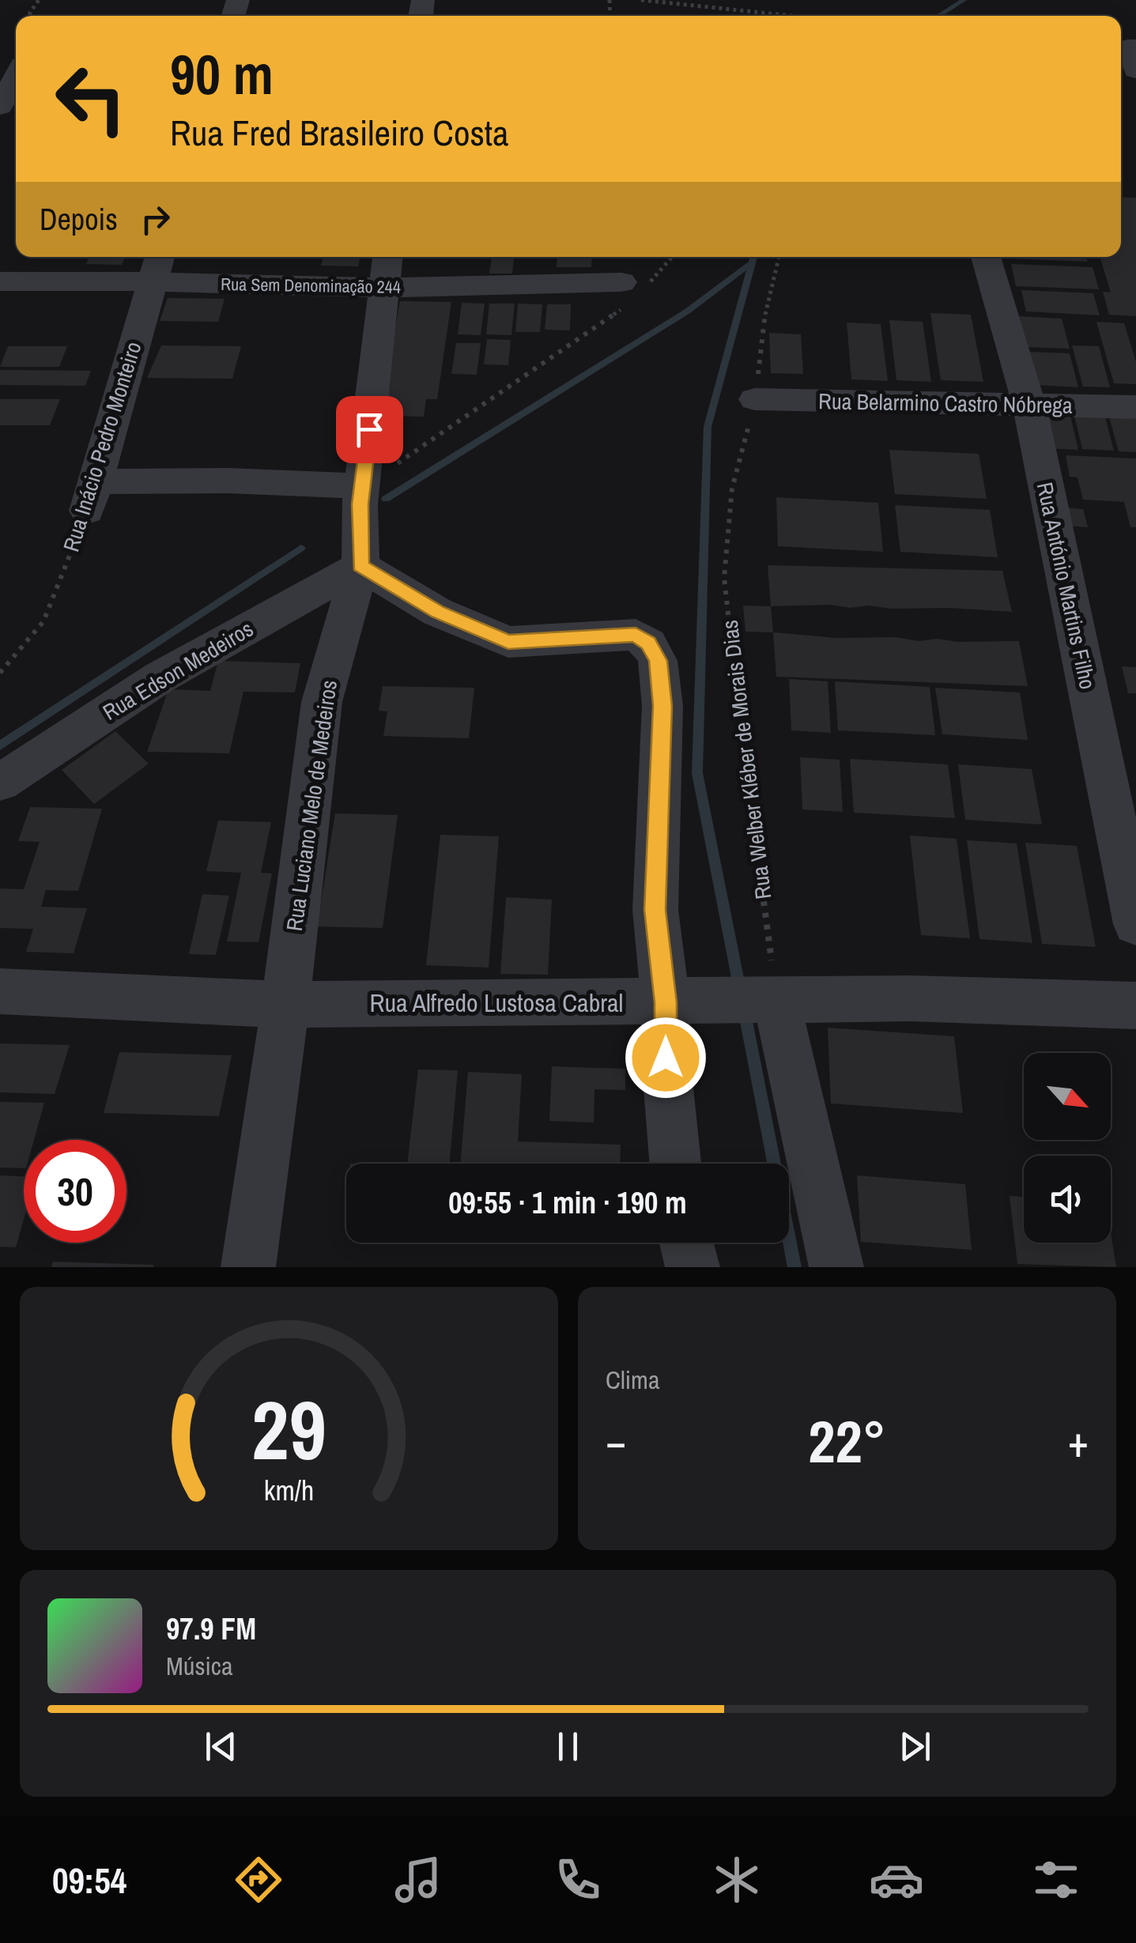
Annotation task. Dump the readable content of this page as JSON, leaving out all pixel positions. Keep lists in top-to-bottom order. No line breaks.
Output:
{"streets":{"street":["Rua Sem Denominação 244","Rua Belarmino Castro Nóbrega","Rua Inácio Pedro Monteiro","Rua António Martins Filho","Rua Edson Medeiros","Rua Luciano Melo de Medeiros","Rua Alfredo Lustosa Cabral"],"path":["Rua Welber Kléber de Morais Dias"]},"crossings":[["Rua Sem Denominação 244","Rua Inácio Pedro Monteiro"],["Rua Sem Denominação 244","Rua Luciano Melo de Medeiros"],["Rua Belarmino Castro Nóbrega","Rua António Martins Filho"],["Rua Belarmino Castro Nóbrega","Rua Welber Kléber de Morais Dias"],["Rua Edson Medeiros","Rua Luciano Melo de Medeiros"],["Rua Welber Kléber de Morais Dias","Rua Alfredo Lustosa Cabral"],["Rua Luciano Melo de Medeiros","Rua Alfredo Lustosa Cabral"]],"north":"bottom right","page":{"turn":["90 m","Rua Fred Brasileiro Costa"],"then":"Depois","limit":"30","trip":"09:55 · 1 min · 190 m","tile":"Clima","heat":["−","22°","+"],"song":["97.9 FM","Música"],"tabs":"09:54","gauge":["29","km/h"]}}
